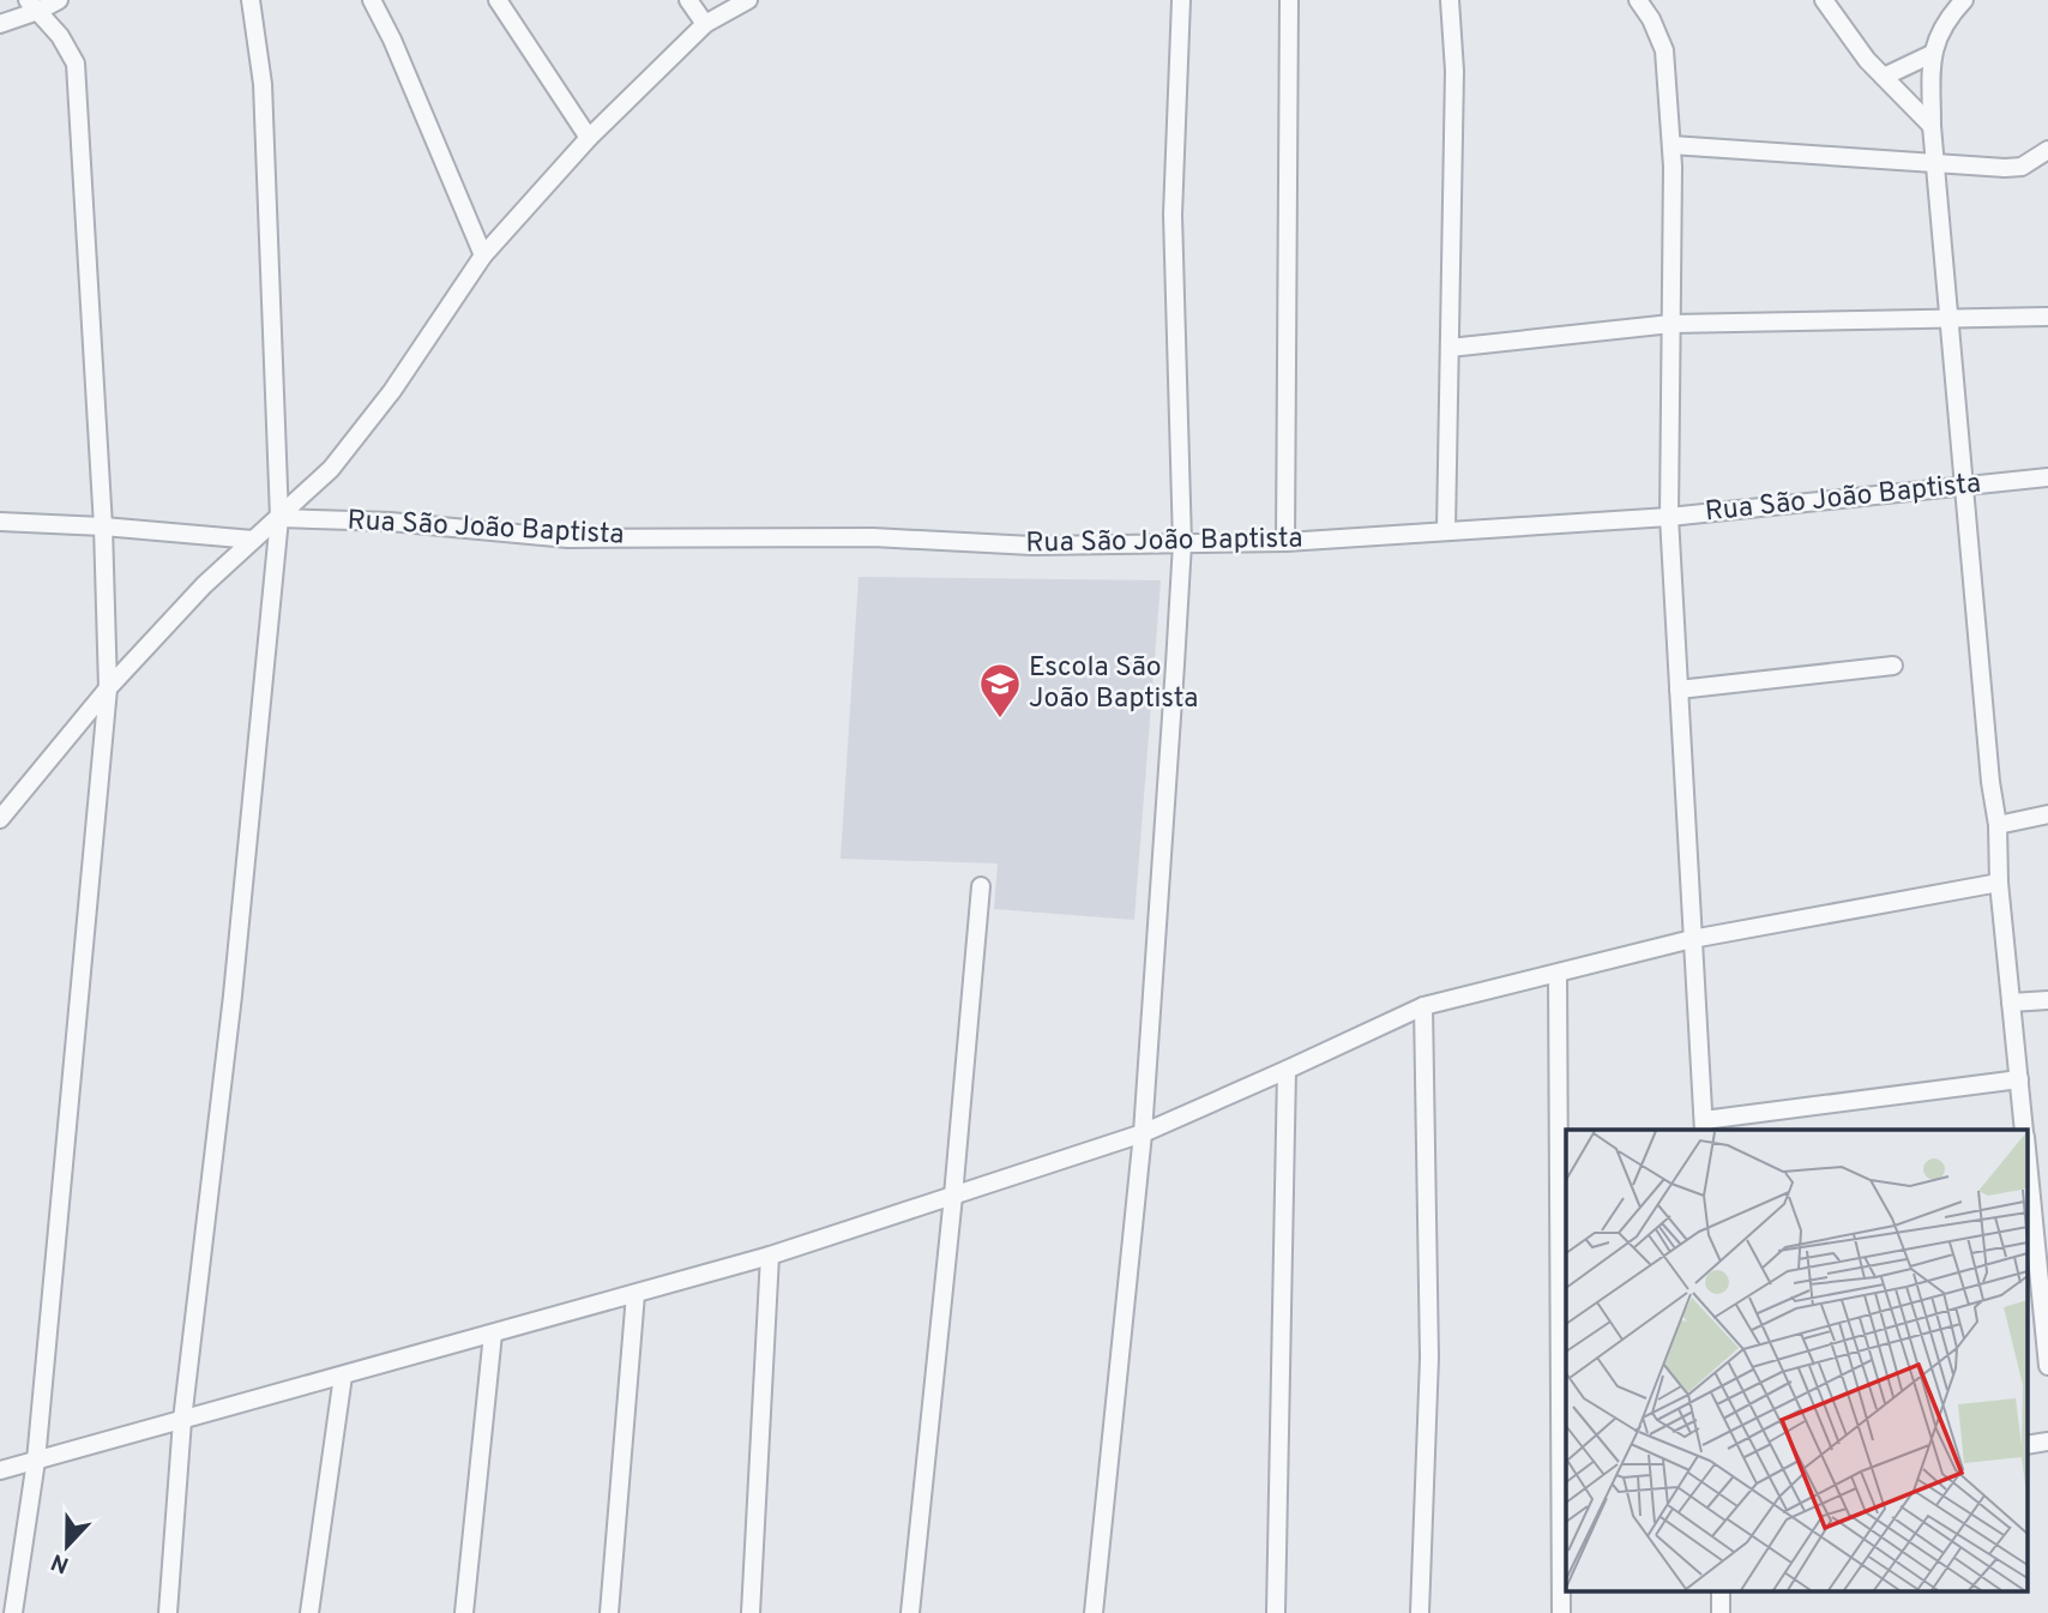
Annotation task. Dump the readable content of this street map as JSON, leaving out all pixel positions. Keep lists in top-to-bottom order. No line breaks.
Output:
{"streets":{"street":["Rua São João Baptista"]},"places":{"school or university":["Escola São João Baptista"]},"north":"bottom"}
